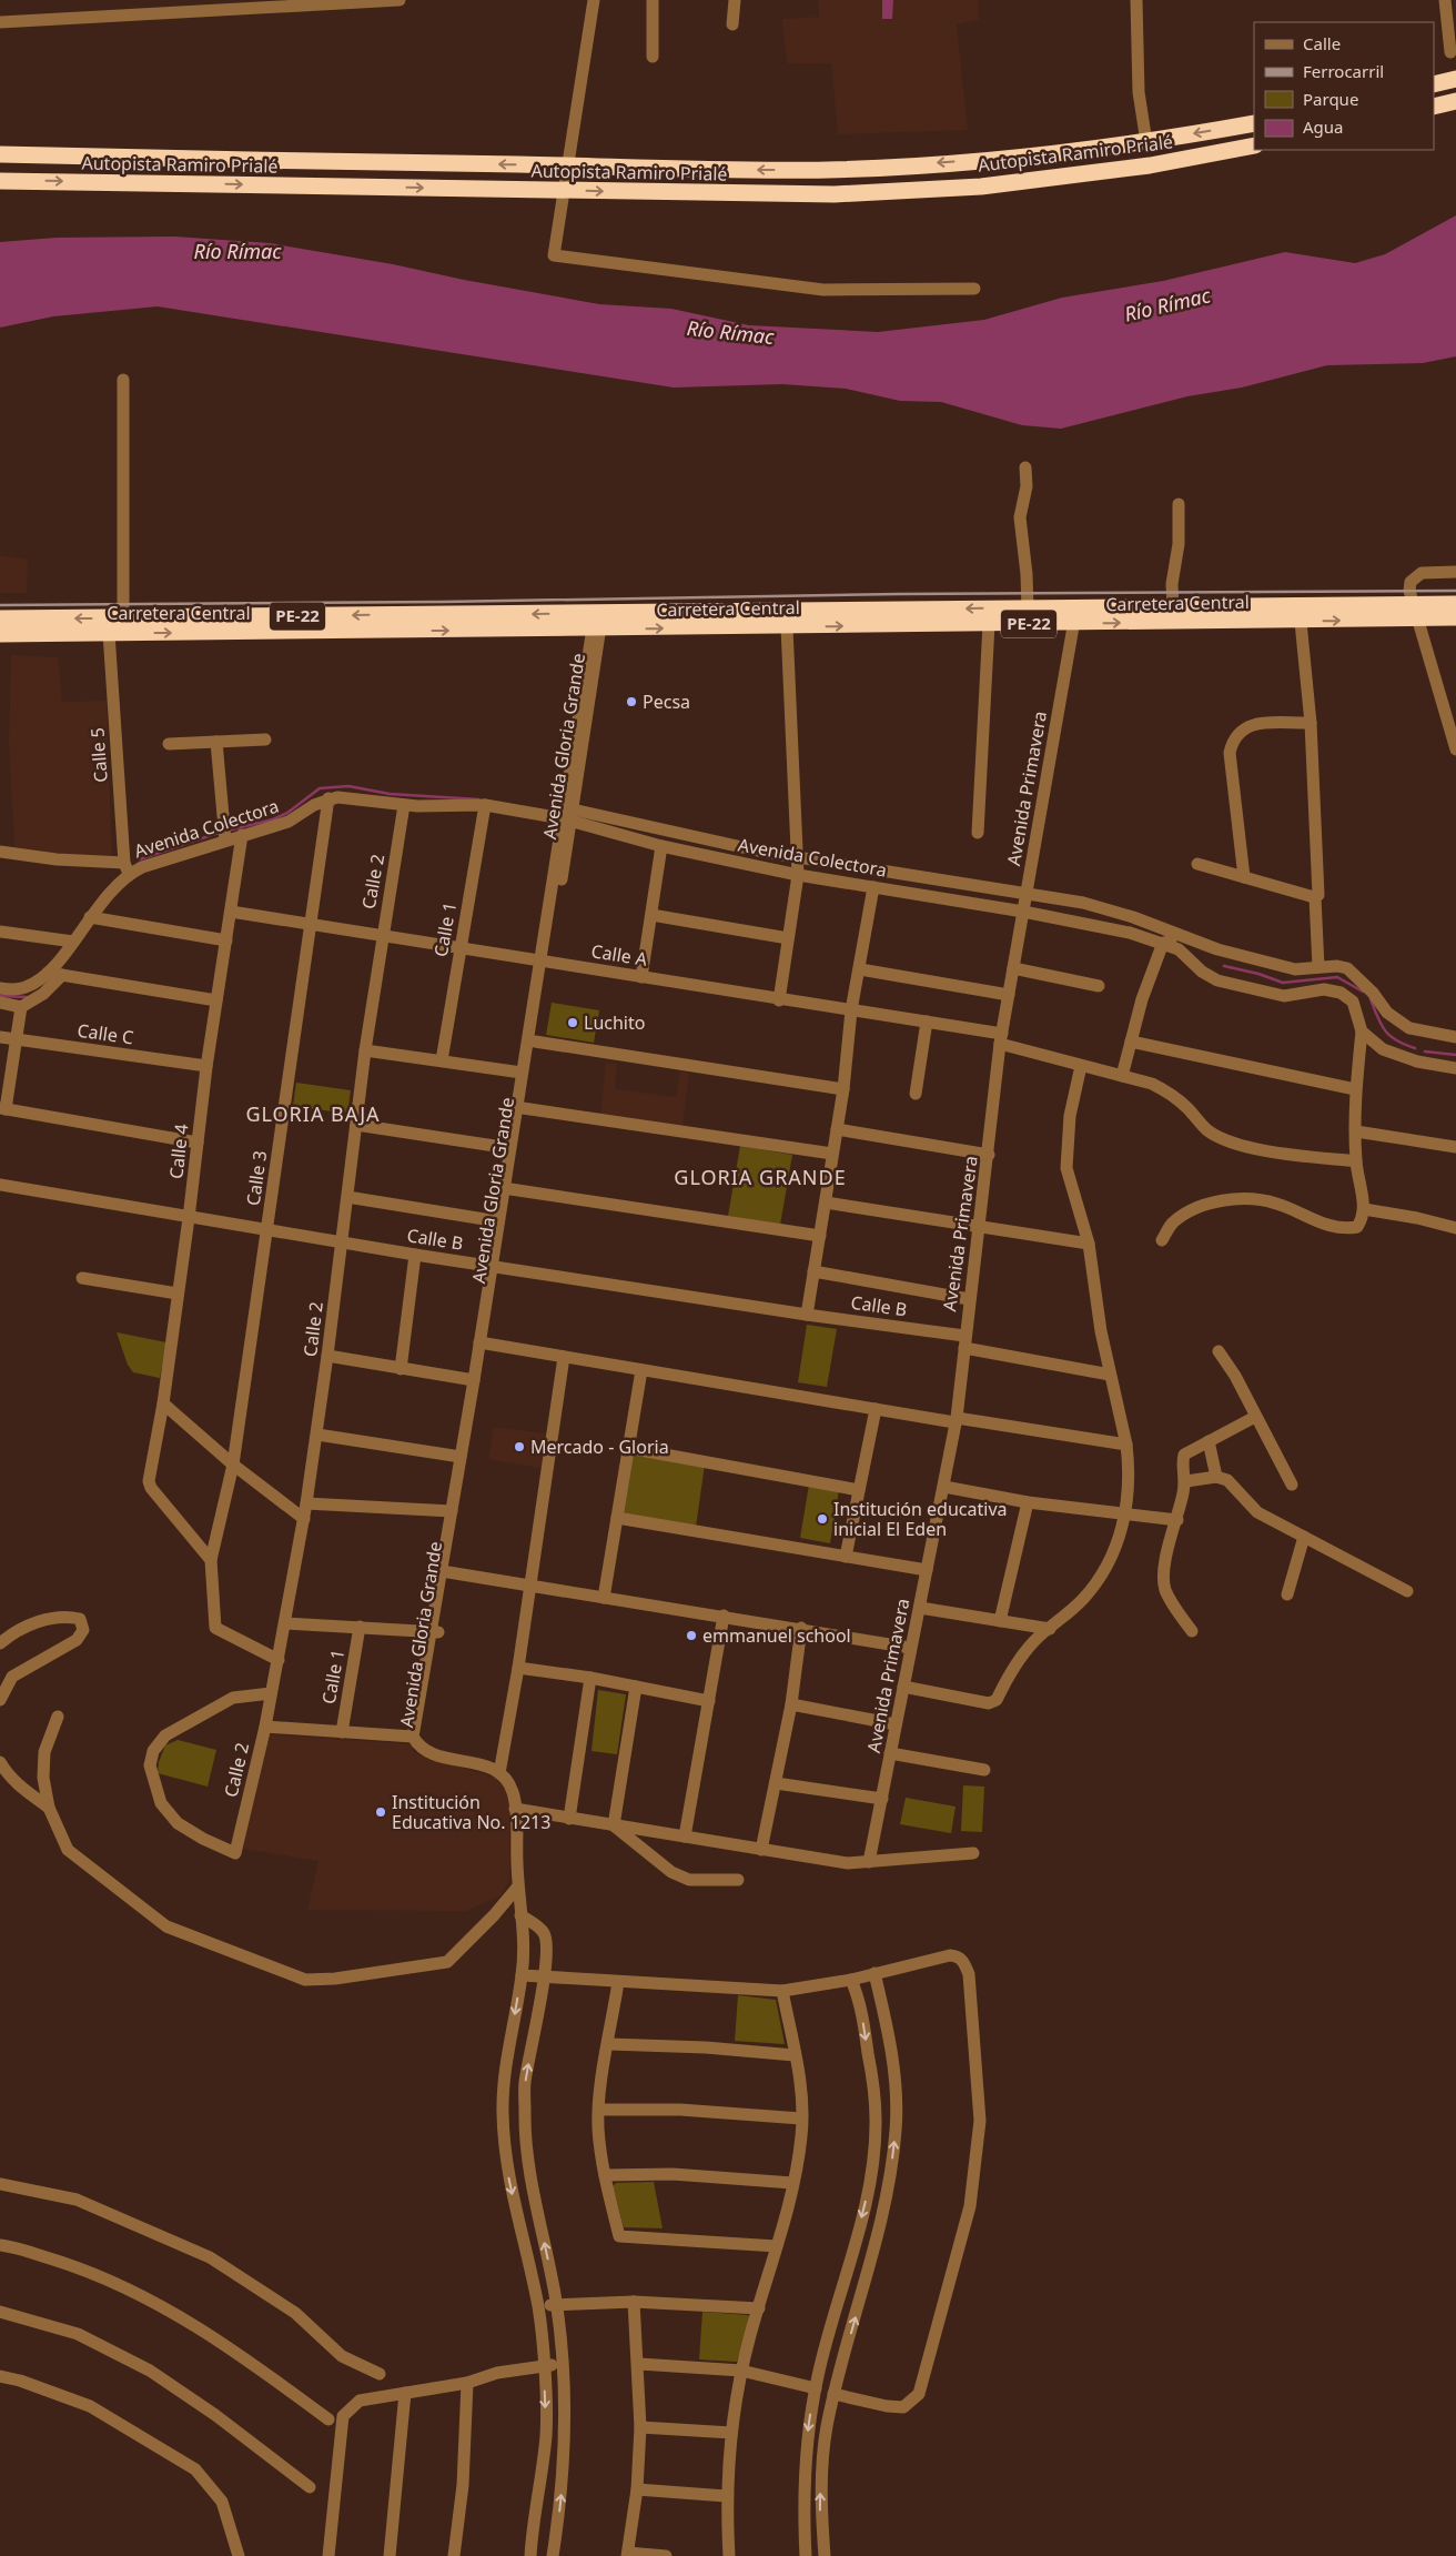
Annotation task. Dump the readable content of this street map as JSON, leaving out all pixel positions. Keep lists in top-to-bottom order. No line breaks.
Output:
{"streets":{"highway":["Autopista Ramiro Prialé","Carretera Central","PE-22"],"street":["Avenida Gloria Grande","Calle 5","Avenida Primavera","Avenida Colectora","Calle 2","Calle 1","Calle A","Calle C","Calle 4","Calle 3","Calle B"]},"crossings":[["Carretera Central","Avenida Gloria Grande"],["Carretera Central","Calle 5"],["Carretera Central","Avenida Primavera"],["Avenida Gloria Grande","Avenida Colectora"],["Avenida Gloria Grande","Calle A"],["Avenida Gloria Grande","Calle B"],["Calle 5","Avenida Colectora"],["Avenida Primavera","Avenida Colectora"],["Avenida Primavera","Calle A"],["Avenida Primavera","Calle B"],["Avenida Colectora","Calle 2"],["Avenida Colectora","Calle 1"],["Avenida Colectora","Calle 4"],["Avenida Colectora","Calle 3"],["Calle 2","Calle A"],["Calle 2","Calle 3"],["Calle 2","Calle B"],["Calle 1","Calle A"],["Calle A","Calle 4"],["Calle A","Calle 3"],["Calle C","Calle 4"],["Calle 4","Calle 3"],["Calle 4","Calle B"],["Calle 3","Calle B"]],"districts":["GLORIA BAJA","GLORIA GRANDE"],"water":["Río Rímac"],"places":["Pecsa","Luchito","Mercado - Gloria","Institución educativa inicial El Eden","emmanuel school","Institución Educativa No. 1213"],"legend":["Calle","Ferrocarril","Parque","Agua"]}
